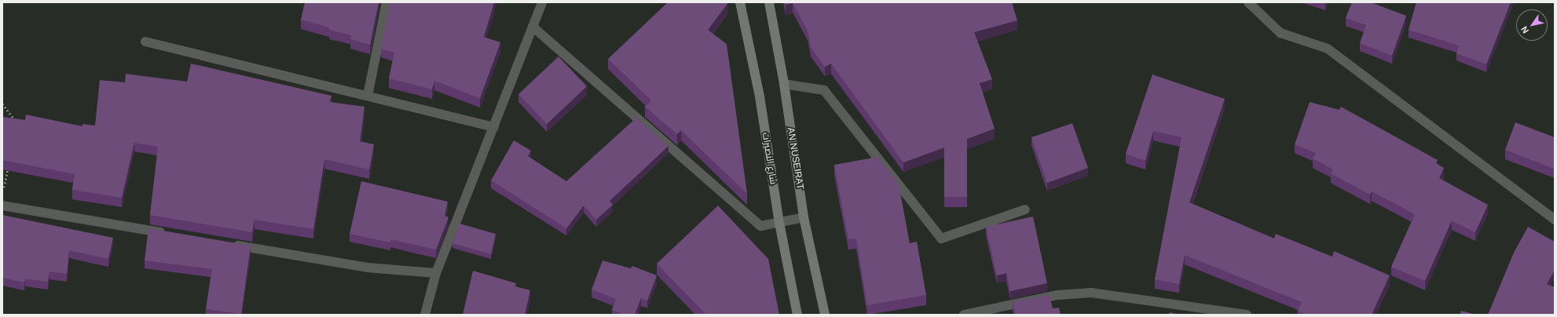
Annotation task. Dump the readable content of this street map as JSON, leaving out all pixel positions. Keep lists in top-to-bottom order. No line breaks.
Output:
{"streets":{"main road":["شارع النصيرات","AN NUSEIRAT"]},"north":"bottom left"}
